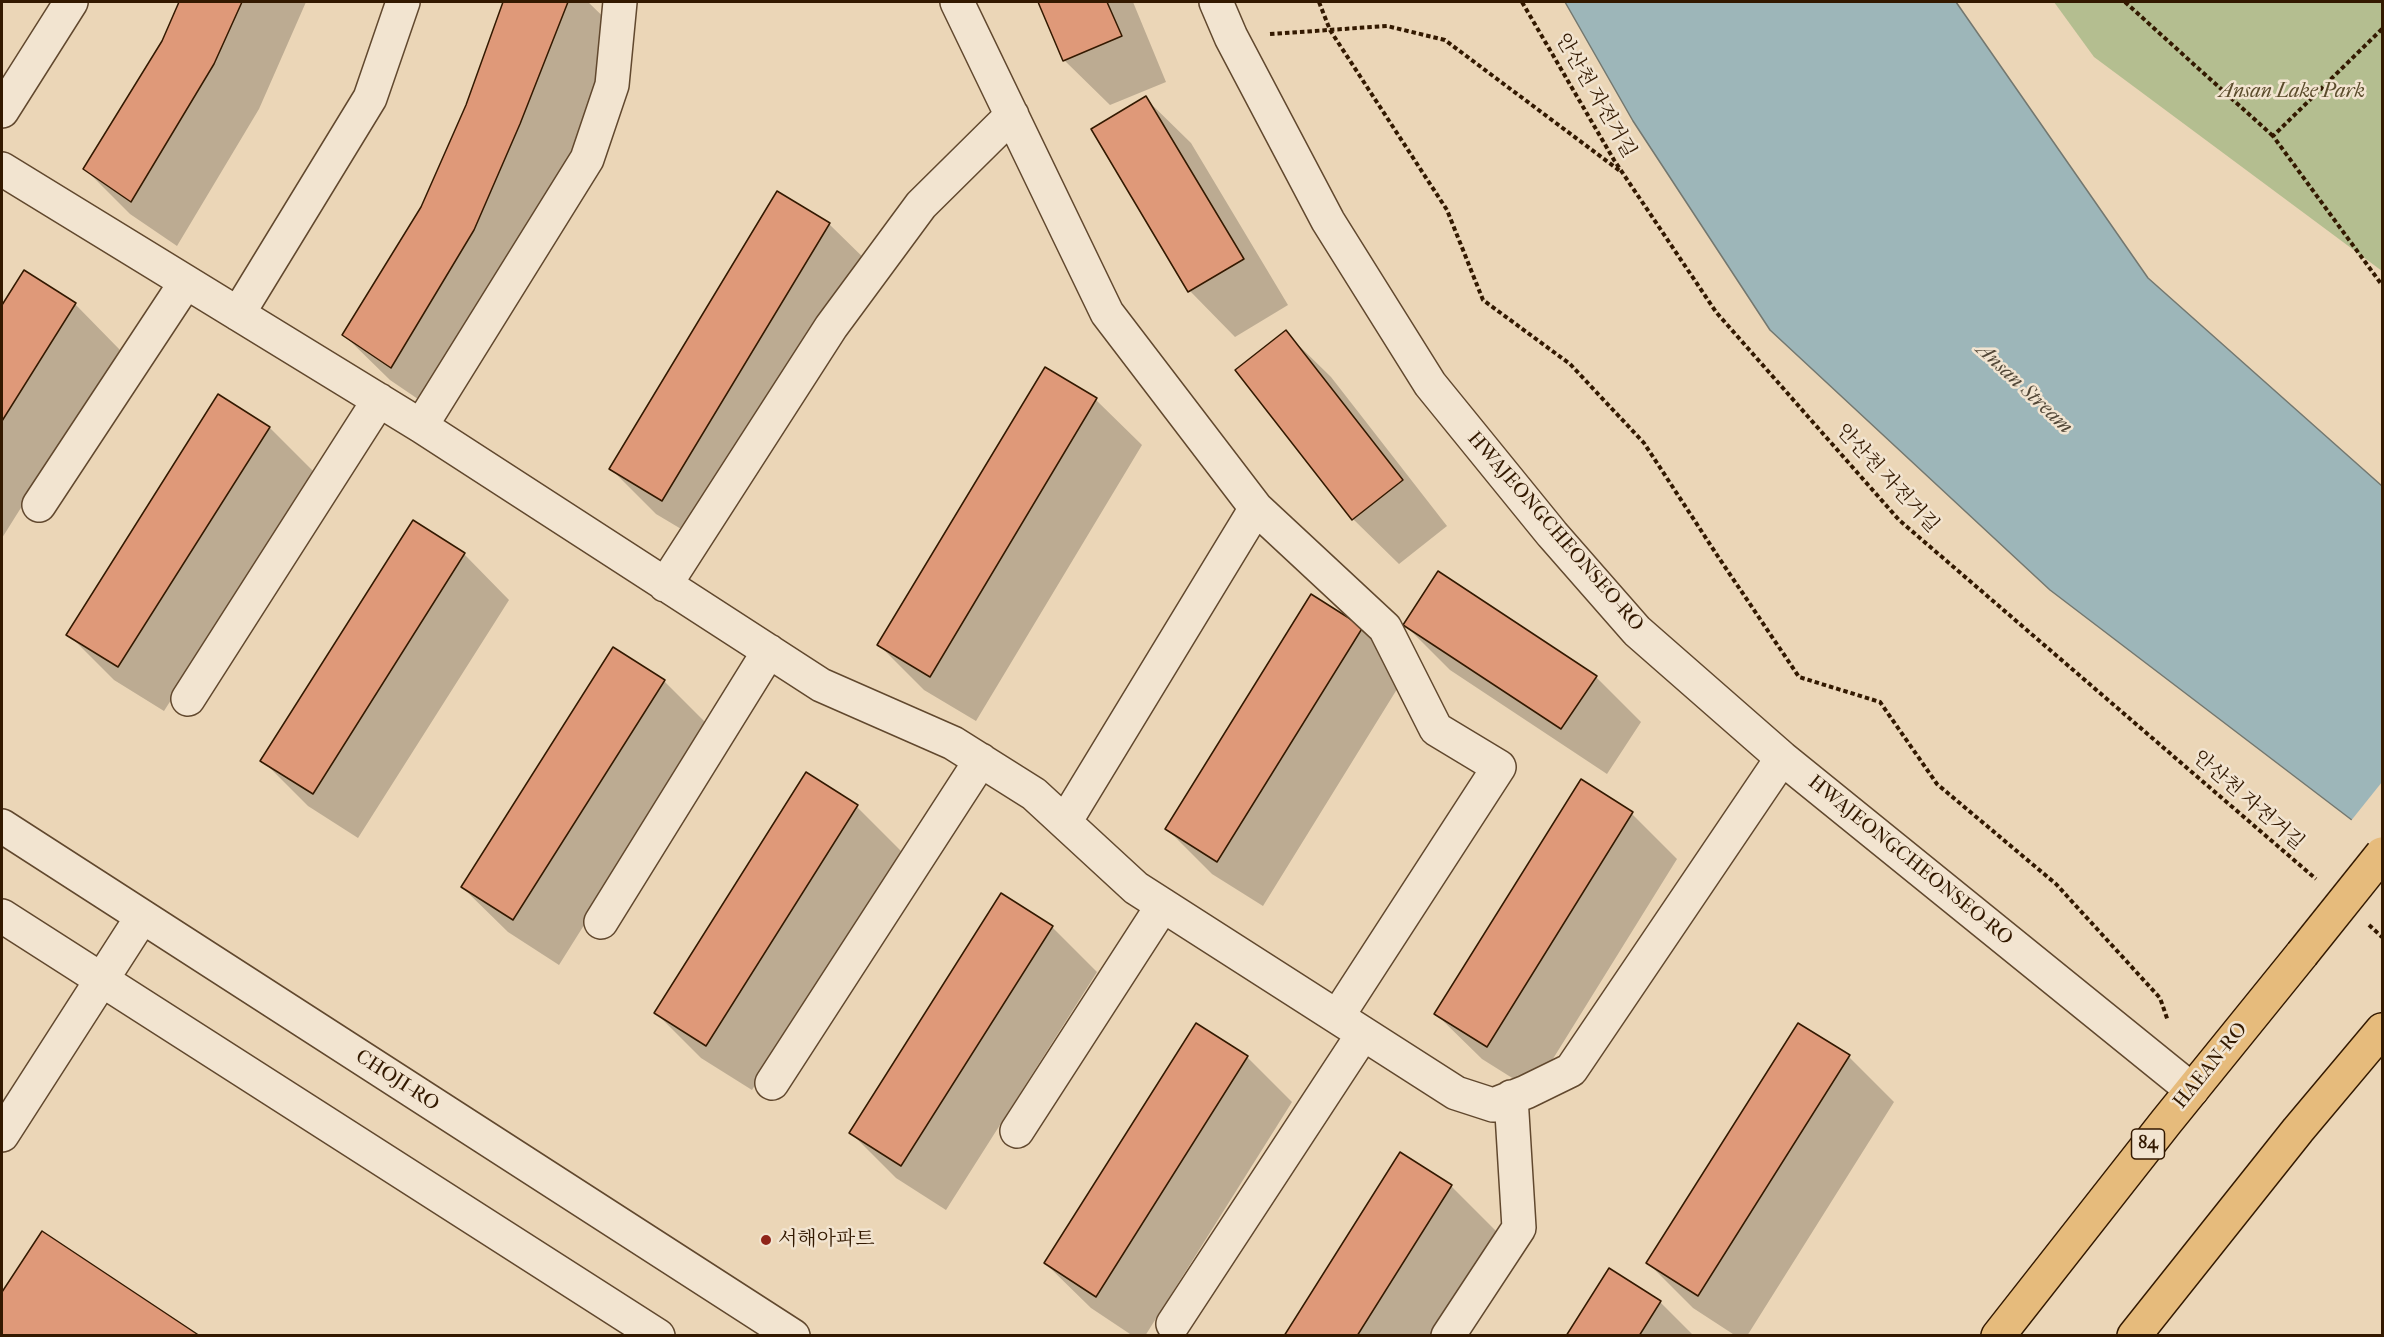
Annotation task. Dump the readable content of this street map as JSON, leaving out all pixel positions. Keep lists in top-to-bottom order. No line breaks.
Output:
{"streets":{"main road":["HAEAN-RO","84"],"street":["HWAJEONGCHEONSEO-RO","CHOJI-RO"],"path":["안산천 자전거길"]},"crossings":[["HWAJEONGCHEONSEO-RO","HAEAN-RO"]],"water":["Ansan Stream"],"parks":["Ansan Lake Park"],"places":["서해아파트"]}
